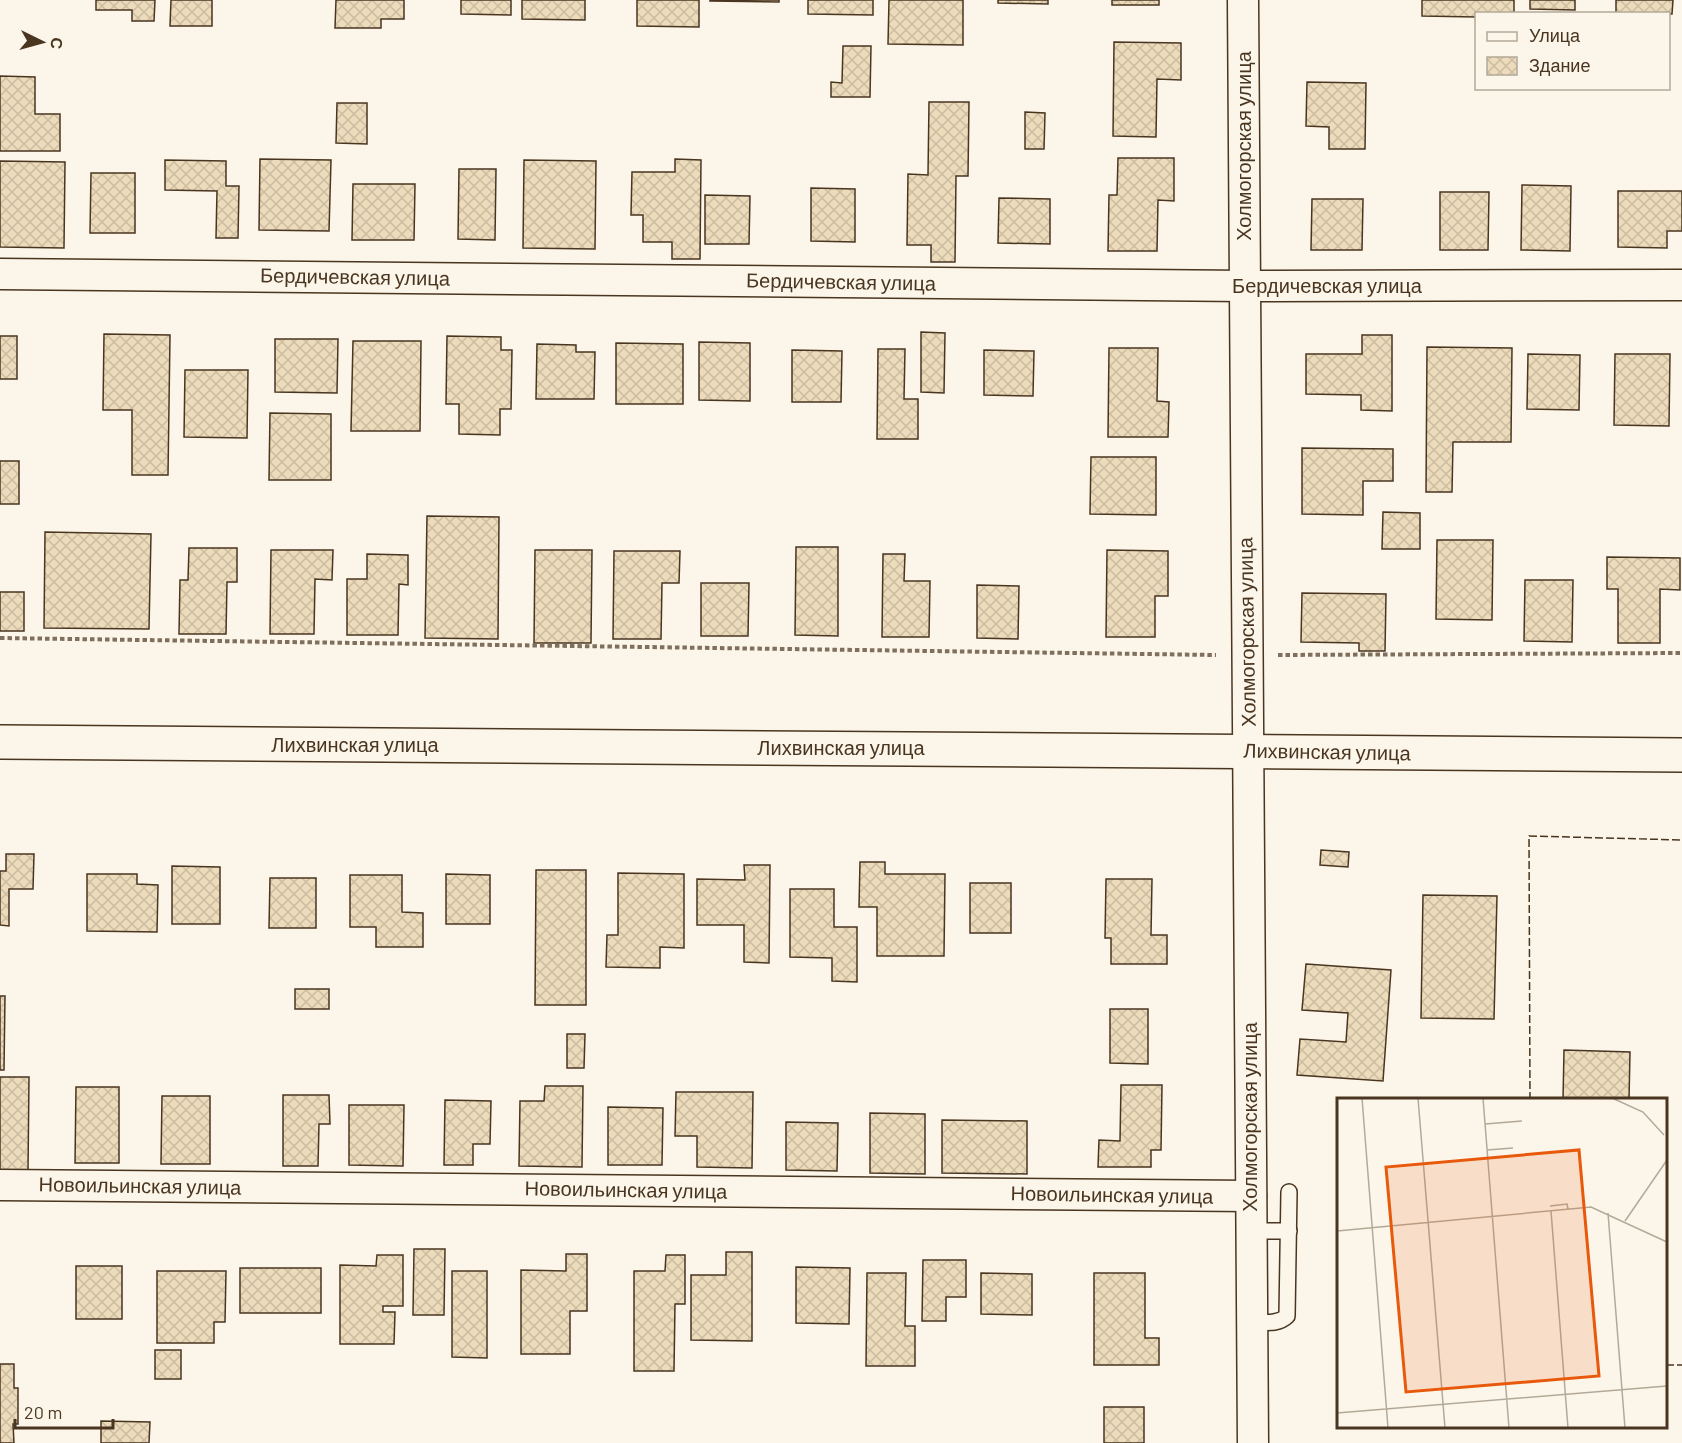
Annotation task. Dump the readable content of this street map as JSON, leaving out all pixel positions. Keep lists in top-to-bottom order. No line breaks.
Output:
{"streets":{"main road":["Лихвинская улица"],"street":["Холмогорская улица","Бердичевская улица","Новоильинская улица"]},"crossings":[["Холмогорская улица","Бердичевская улица"],["Холмогорская улица","Лихвинская улица"],["Холмогорская улица","Новоильинская улица"]],"legend":["Улица","Здание"],"scale_bar":"20 m","north":"right"}
